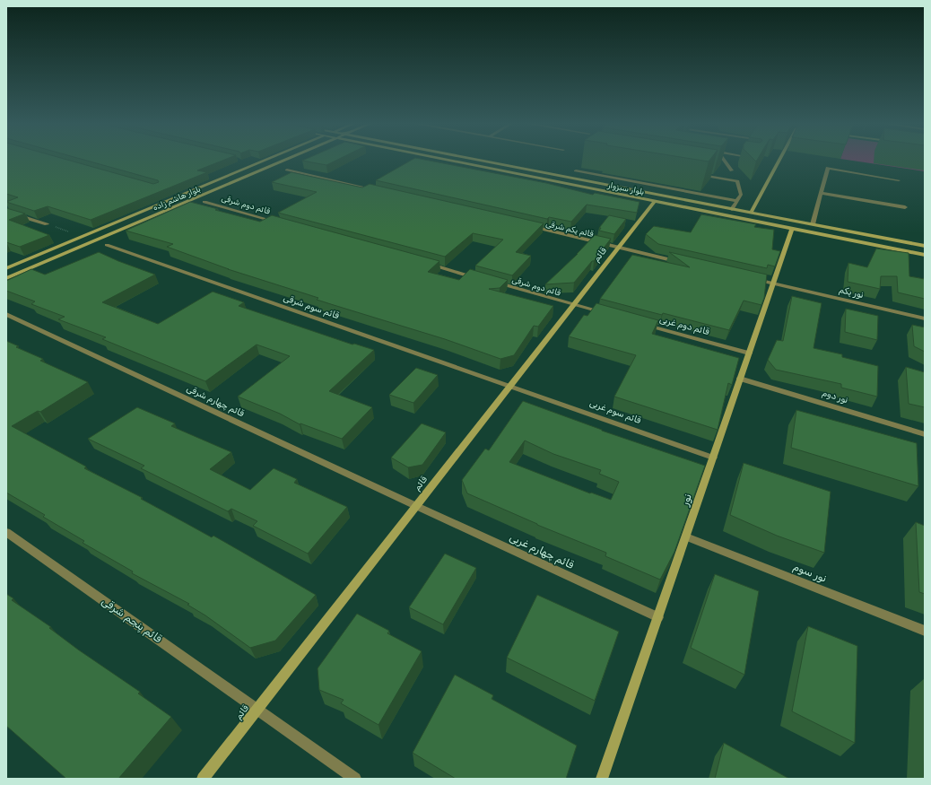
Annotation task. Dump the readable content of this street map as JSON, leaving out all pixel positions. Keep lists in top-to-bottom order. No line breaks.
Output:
{"streets":{"street":["بلوار سبزوار","بلوار هاشم زاده","قائم دوم شرقی","قائم یکم شرقی","قائم","نور یکم","قائم سوم شرقی","قائم دوم غربی","نور دوم","قائم چهارم شرقی","قائم سوم غربی","نور","قائم چهارم غربی","نور سوم","قائم پنجم شرقی"]},"crossings":[["بلوار سبزوار","قائم"],["بلوار سبزوار","نور"],["قائم دوم شرقی","قائم"],["قائم یکم شرقی","قائم"],["قائم","قائم سوم شرقی"],["قائم","قائم چهارم شرقی"],["قائم","قائم سوم غربی"],["قائم","قائم چهارم غربی"],["قائم","قائم پنجم شرقی"],["نور یکم","نور"],["قائم سوم شرقی","قائم سوم غربی"],["قائم دوم غربی","نور"],["نور دوم","نور"],["قائم چهارم شرقی","قائم چهارم غربی"],["قائم سوم غربی","نور"],["نور","قائم چهارم غربی"],["نور","نور سوم"]]}
